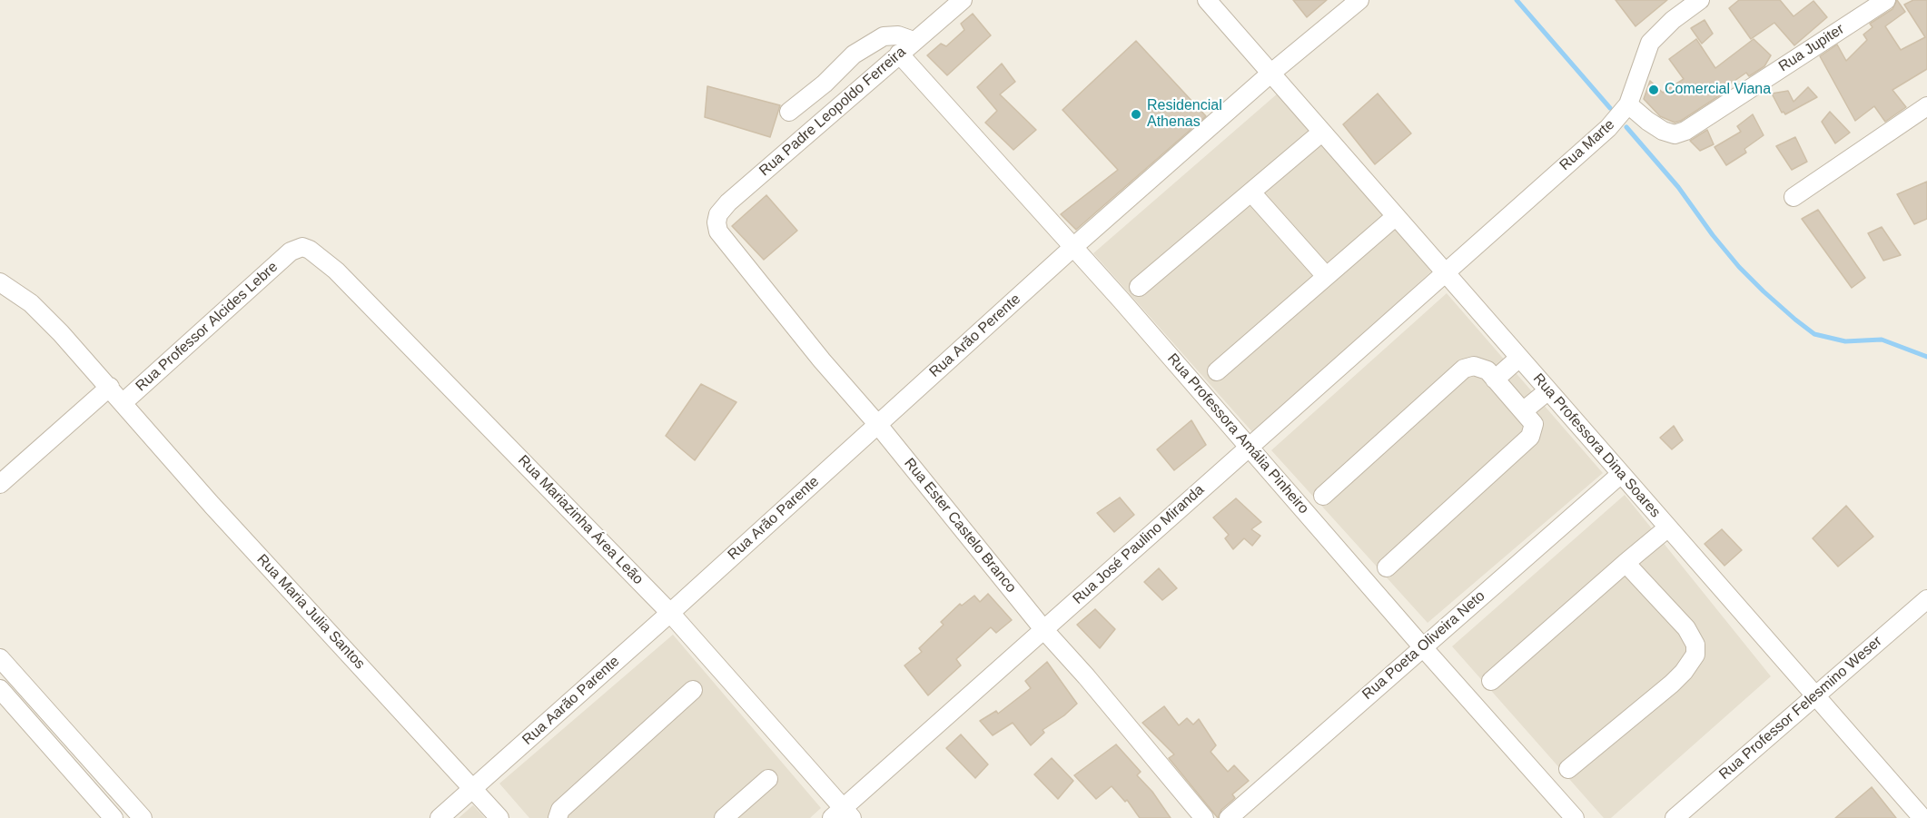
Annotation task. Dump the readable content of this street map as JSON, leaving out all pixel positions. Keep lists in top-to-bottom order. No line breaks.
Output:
{"streets":{"street":["Rua Jupiter","Rua Padre Leopoldo Ferreira","Rua Marte","Rua Professor Alcides Lebre","Rua Arão Perente","Rua Professora Amália Pinheiro","Rua Professora Dina Soares","Rua Arão Parente","Rua Mariazinha Área Leão","Rua Ester Castelo Branco","Rua José Paulino Miranda","Rua Maria Julia Santos","Rua Poeta Oliveira Neto","Rua Aarão Parente","Rua Professor Felesmino Weser"]},"crossings":[["Rua Jupiter","Rua Marte"],["Rua Padre Leopoldo Ferreira","Rua Professora Amália Pinheiro"],["Rua Padre Leopoldo Ferreira","Rua Ester Castelo Branco"],["Rua Marte","Rua Professora Dina Soares"],["Rua Marte","Rua José Paulino Miranda"],["Rua Professor Alcides Lebre","Rua Mariazinha Área Leão"],["Rua Professor Alcides Lebre","Rua Maria Julia Santos"],["Rua Arão Perente","Rua Professora Amália Pinheiro"],["Rua Arão Perente","Rua Arão Parente"],["Rua Arão Perente","Rua Ester Castelo Branco"],["Rua Professora Amália Pinheiro","Rua José Paulino Miranda"],["Rua Professora Amália Pinheiro","Rua Poeta Oliveira Neto"],["Rua Professora Dina Soares","Rua José Paulino Miranda"],["Rua Professora Dina Soares","Rua Poeta Oliveira Neto"],["Rua Professora Dina Soares","Rua Professor Felesmino Weser"],["Rua Arão Parente","Rua Mariazinha Área Leão"],["Rua Arão Parente","Rua Ester Castelo Branco"],["Rua Arão Parente","Rua Aarão Parente"],["Rua Mariazinha Área Leão","Rua José Paulino Miranda"],["Rua Mariazinha Área Leão","Rua Aarão Parente"],["Rua Ester Castelo Branco","Rua José Paulino Miranda"],["Rua Maria Julia Santos","Rua Aarão Parente"]],"places":["Comercial Viana","Residencial Athenas"]}
